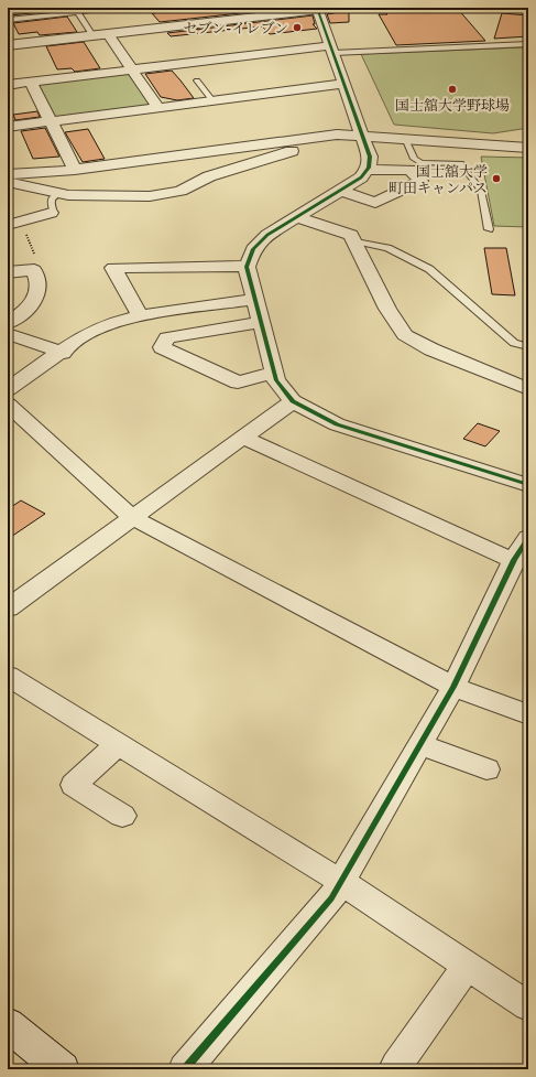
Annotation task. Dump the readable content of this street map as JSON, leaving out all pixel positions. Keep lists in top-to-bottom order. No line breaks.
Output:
{"places":["セブン-イレブン","国士舘大学野球場","国士舘大学 町田キャンパス"]}
